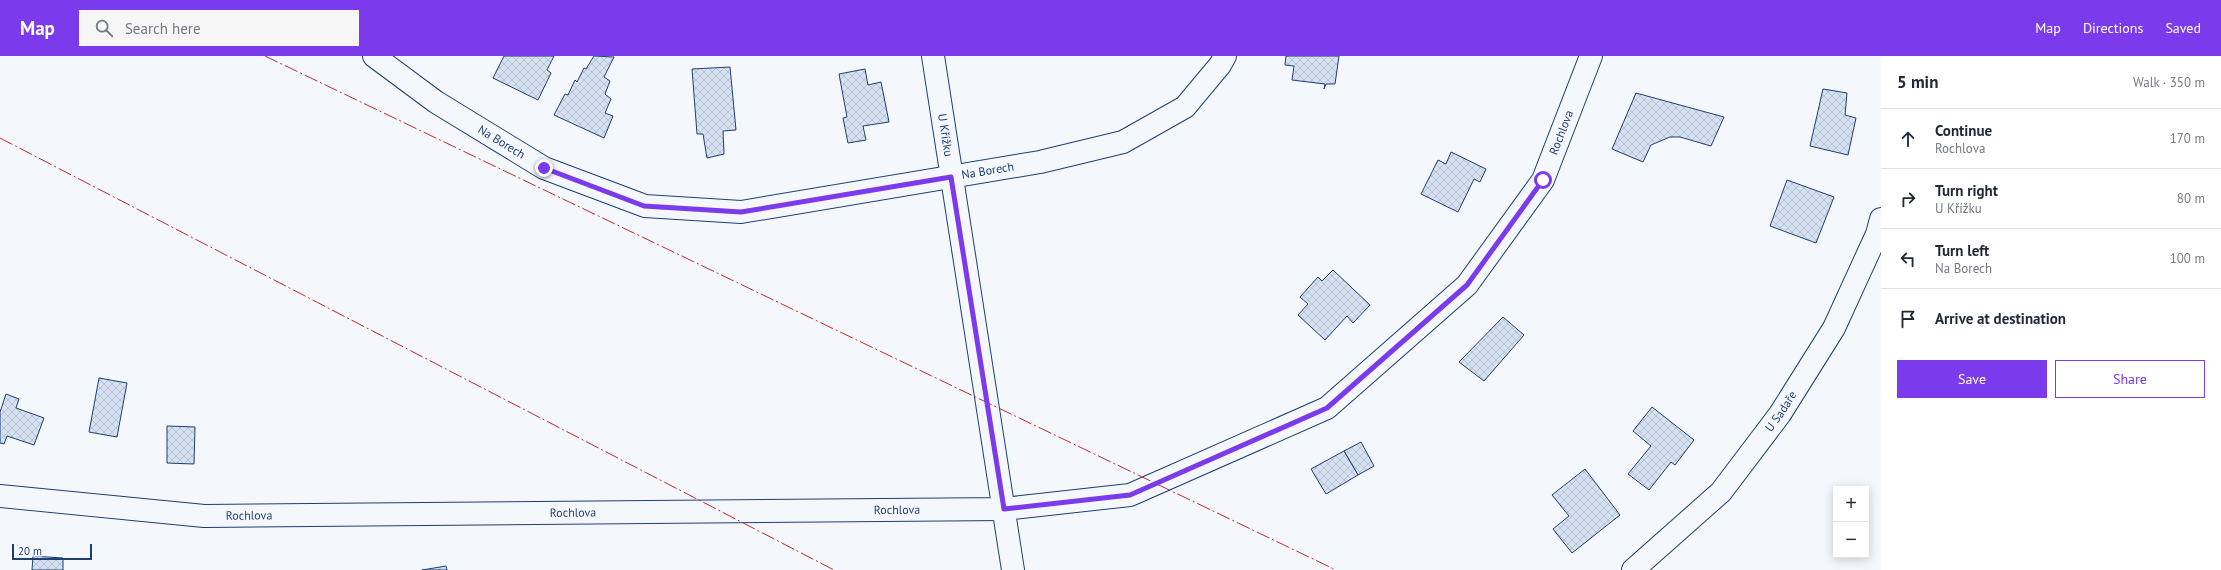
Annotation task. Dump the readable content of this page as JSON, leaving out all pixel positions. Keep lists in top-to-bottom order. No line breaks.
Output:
{"streets":{"street":["Rochlova","U Křížku","Na Borech","U Sadaře"]},"crossings":[["Rochlova","U Křížku"],["U Křížku","Na Borech"]],"scale_bar":"20 m","page":{"header":"Map","search":"Search here","nav":["Map","Directions","Saved"],"heading":["5 min","Walk · 350 m"],"list":[["Continue","Rochlova","170 m"],["Turn right","U Křížku","80 m"],["Turn left","Na Borech","100 m"],"Arrive at destination"],"buttons":["Save","Share"],"map_buttons":["+","−"],"scale":"20 m"}}
